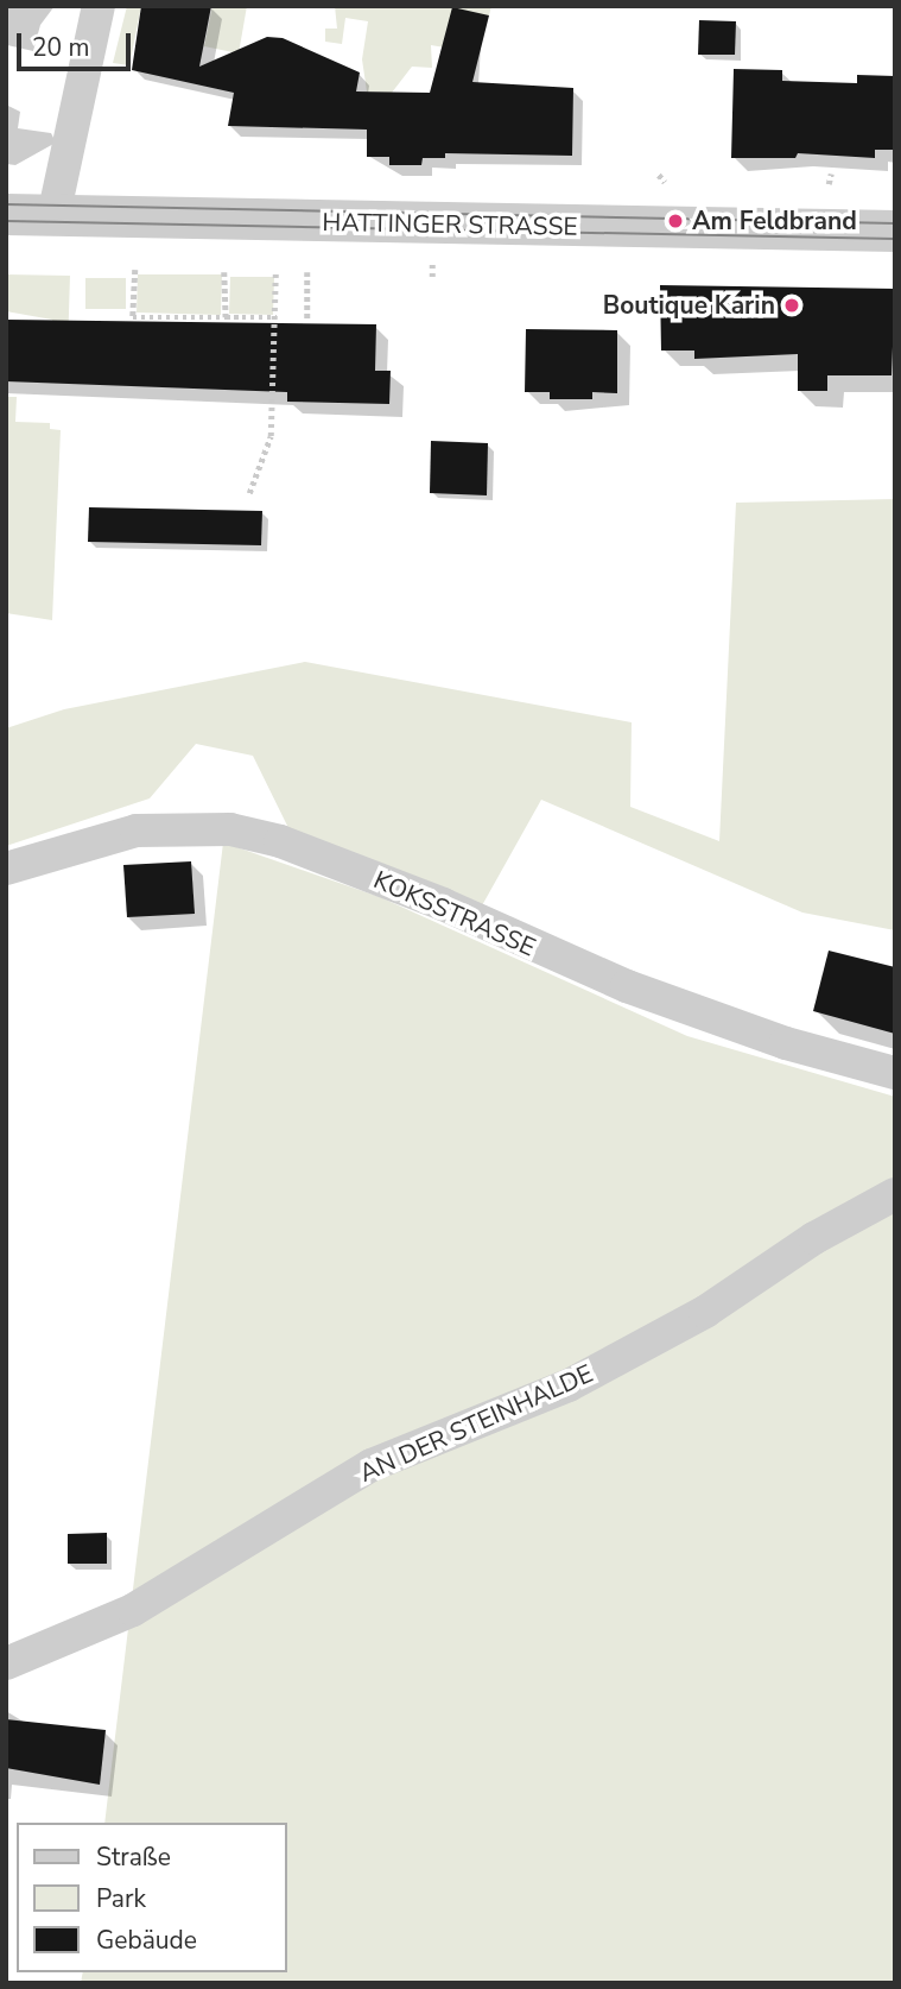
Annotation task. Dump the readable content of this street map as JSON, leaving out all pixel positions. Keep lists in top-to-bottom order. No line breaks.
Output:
{"streets":{"street":["HATTINGER STRASSE","KOKSSTRASSE","AN DER STEINHALDE"]},"places":["Am Feldbrand","Boutique Karin"],"legend":["Straße","Park","Gebäude"],"scale_bar":"20 m"}
